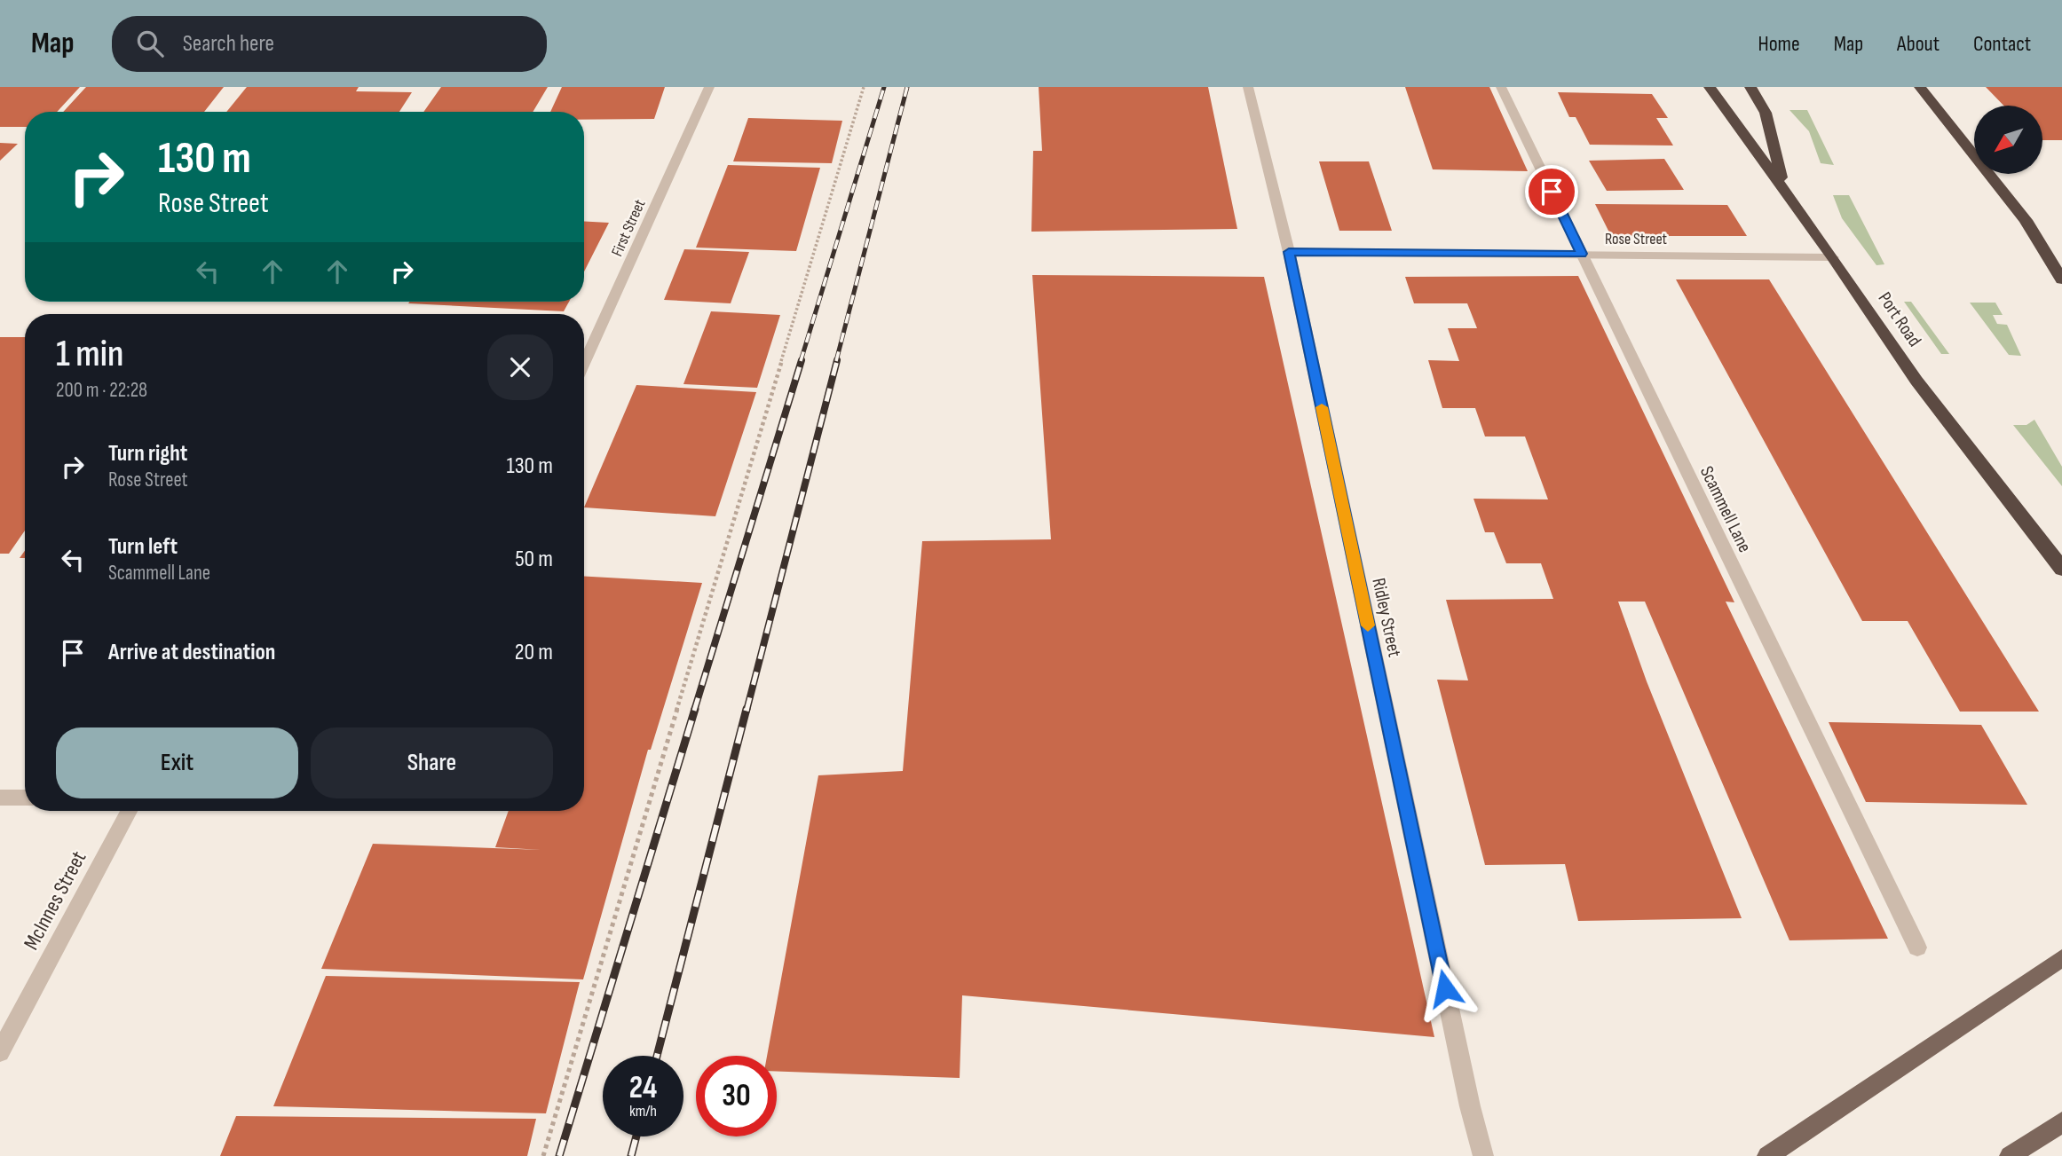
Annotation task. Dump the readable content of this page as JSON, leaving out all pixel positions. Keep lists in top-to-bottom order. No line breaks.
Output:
{"streets":{"highway":["Port Road"],"street":["First Street","Rose Street","Scammell Lane","Ridley Street","McInnes Street"]},"crossings":[["Rose Street","Port Road"],["Rose Street","Scammell Lane"],["Rose Street","Ridley Street"]],"north":"bottom left","page":{"header":"Map","search":"Search here","nav":["Home","Map","About","Contact"],"turn":["130 m","Rose Street"],"heading":["1 min","200 m · 22:28"],"list":[{"name":"Turn right","note":"Rose Street","value":"130 m"},{"name":"Turn left","note":"Scammell Lane","value":"50 m"},{"name":"Arrive at destination","value":"20 m"}],"buttons":["Exit","Share"],"speed":"24 km/h","limit":"30"}}
